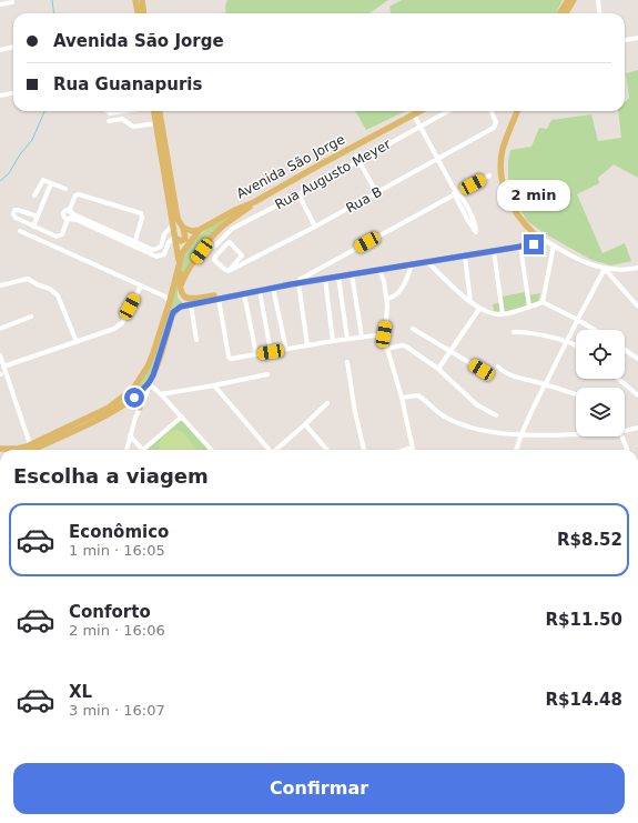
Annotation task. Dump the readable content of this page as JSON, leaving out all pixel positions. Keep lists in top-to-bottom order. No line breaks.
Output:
{"streets":{"main road":["Avenida São Jorge"],"street":["Rua Augusto Meyer","Rua B"]},"page":{"banner":["Avenida São Jorge","Rua Guanapuris"],"bubble":"2 min","heading":"Escolha a viagem","list":[{"name":"Econômico","note":"1 min · 16:05","value":"R$8.52"},{"name":"Conforto","note":"2 min · 16:06","value":"R$11.50"},{"name":"XL","note":"3 min · 16:07","value":"R$14.48"}],"buttons":"Confirmar"}}
